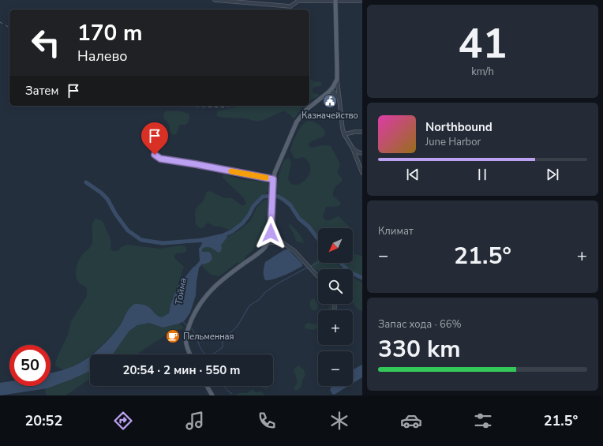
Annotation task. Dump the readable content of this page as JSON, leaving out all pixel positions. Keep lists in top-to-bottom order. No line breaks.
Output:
{"water":["Тойма"],"places":{"public building":["Казначейство"],"cafe":["Пельменная"]},"north":"bottom left","page":{"tile":[["41","km/h"],"Климат",["Запас хода · 66%","330 km"]],"turn":["170 m","Налево"],"then":"Затем","song":["Northbound","June Harbor"],"map_buttons":["+","−"],"heat":["−","21.5°","+"],"limit":"50","trip":"20:54 · 2 мин · 550 m","tabs":["20:52","21.5°"]}}
